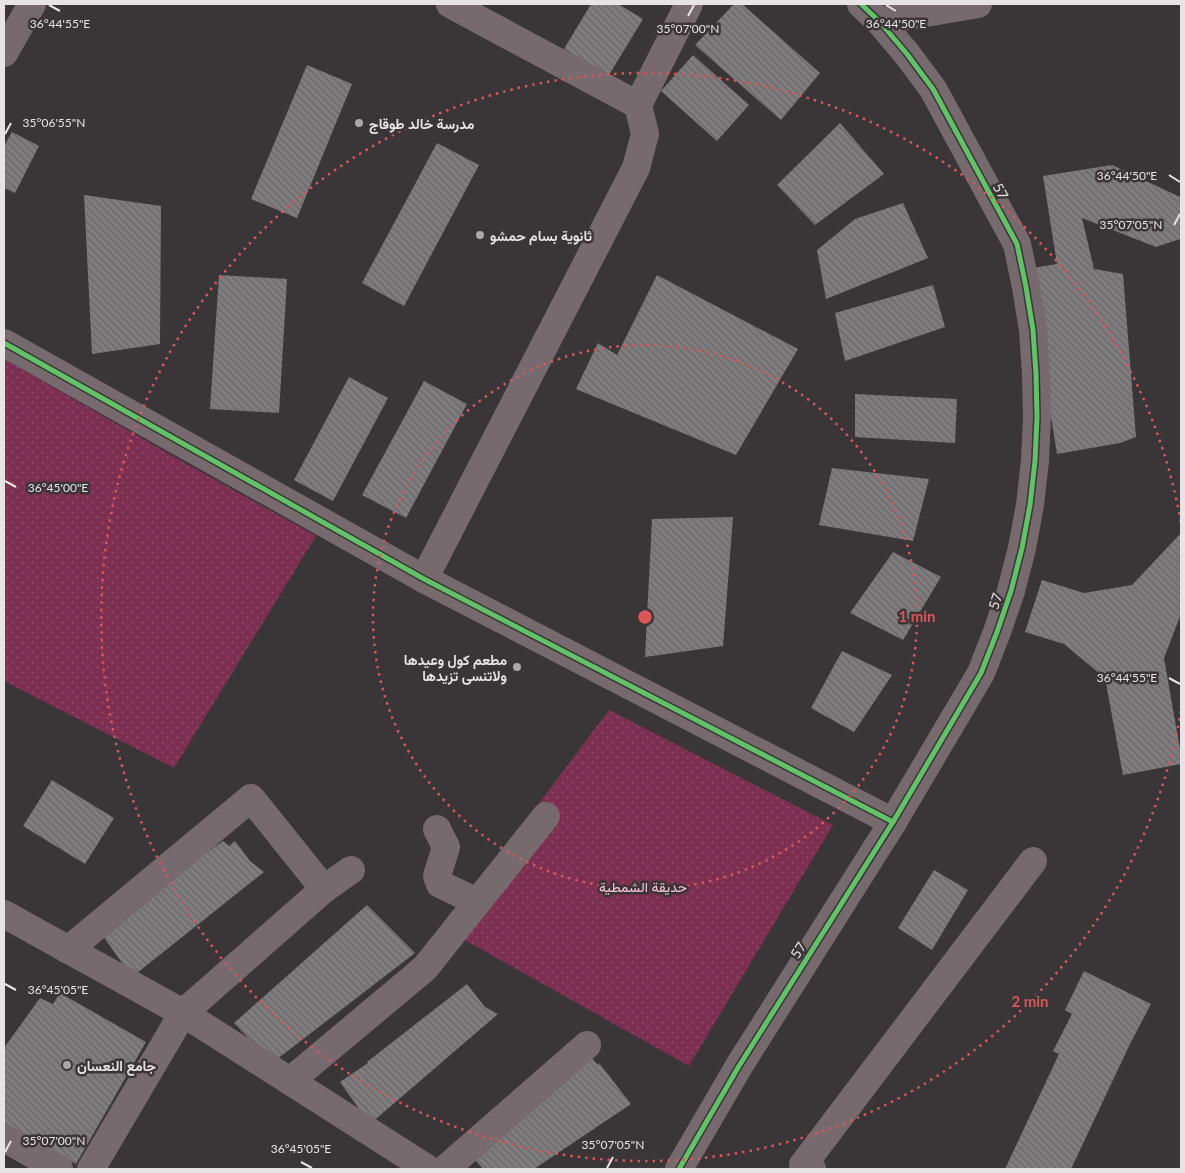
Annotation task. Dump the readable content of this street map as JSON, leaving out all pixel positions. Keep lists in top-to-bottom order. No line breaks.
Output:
{"streets":{"street":["57"]},"parks":["حديقة الشمطية"],"places":["مدرسة خالد طوقاج","ثانوية بسام حمشو","مطعم كول وعيدها ولاتنسى تزيدها","جامع النعسان"],"coordinates":["36°44'55\"E","36°44'50\"E","35°07'00\"N","35°06'55\"N","35°07'05\"N","36°45'00\"E","36°45'05\"E"],"rings":["1 min","2 min"]}
